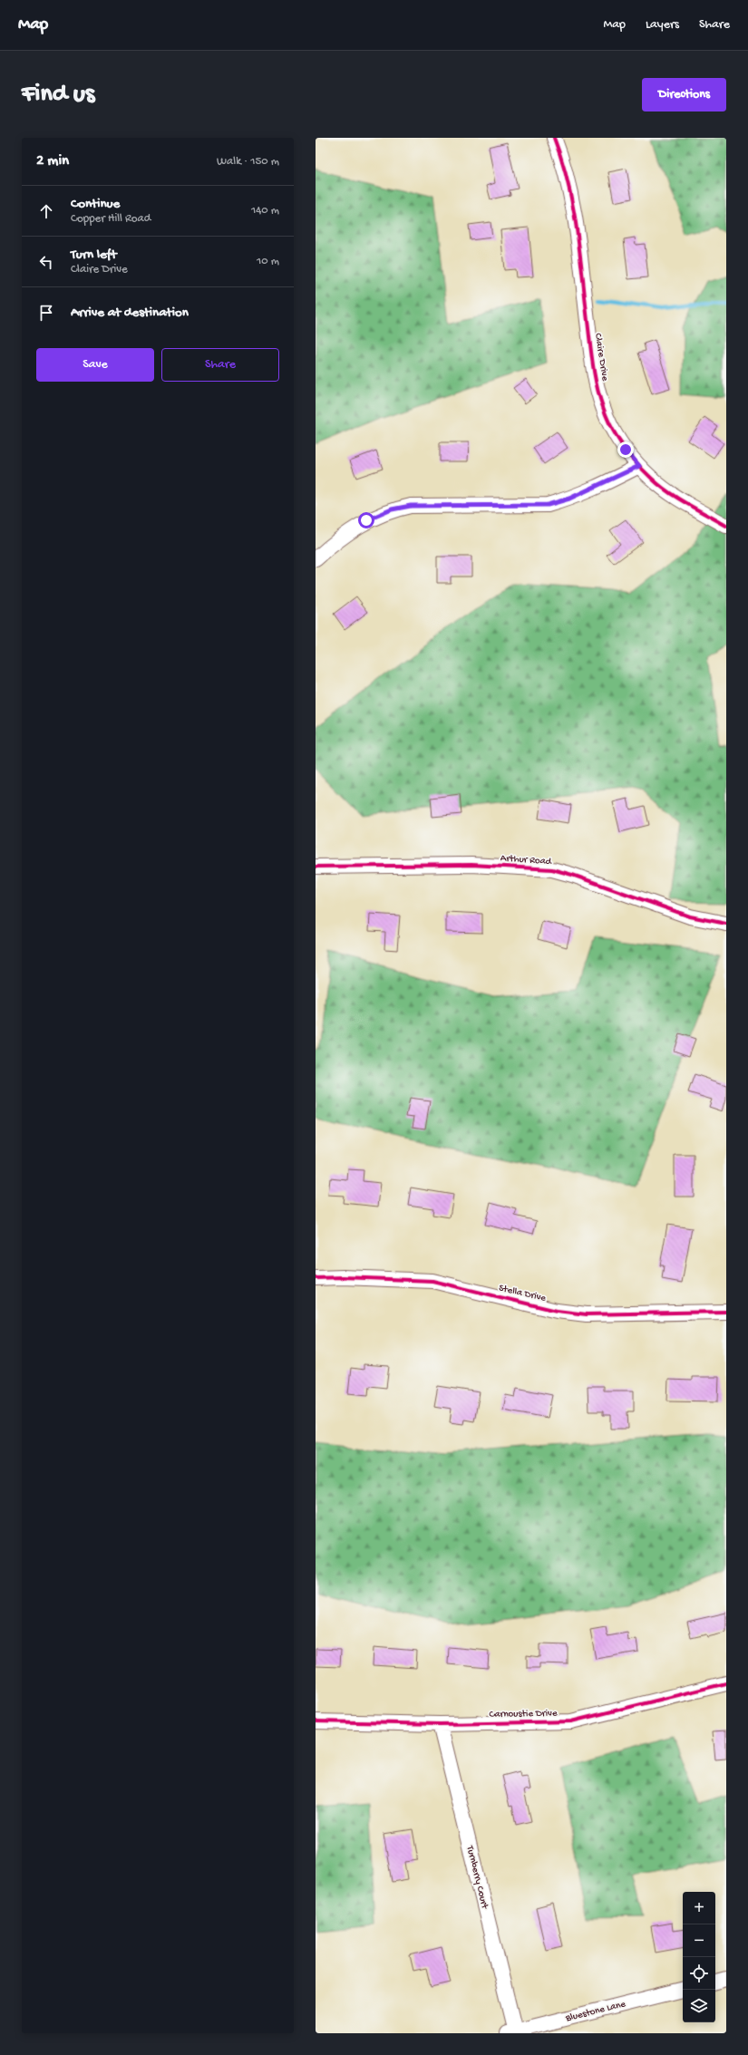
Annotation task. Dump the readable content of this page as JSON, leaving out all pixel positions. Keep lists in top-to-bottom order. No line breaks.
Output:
{"streets":{"street":["Claire Drive","Arthur Road","Stella Drive","Carnoustie Drive","Turnberry Court","Bluestone Lane"]},"crossings":[["Carnoustie Drive","Turnberry Court"],["Turnberry Court","Bluestone Lane"]],"page":{"header":"Map","nav":["Map","Layers","Share"],"buttons":["Directions",["Save","Share"]],"title":"Find us","heading":["2 min","Walk · 150 m"],"list":[["Continue","Copper Hill Road","140 m"],["Turn left","Claire Drive","10 m"],"Arrive at destination"],"map_buttons":["+","−"]}}
